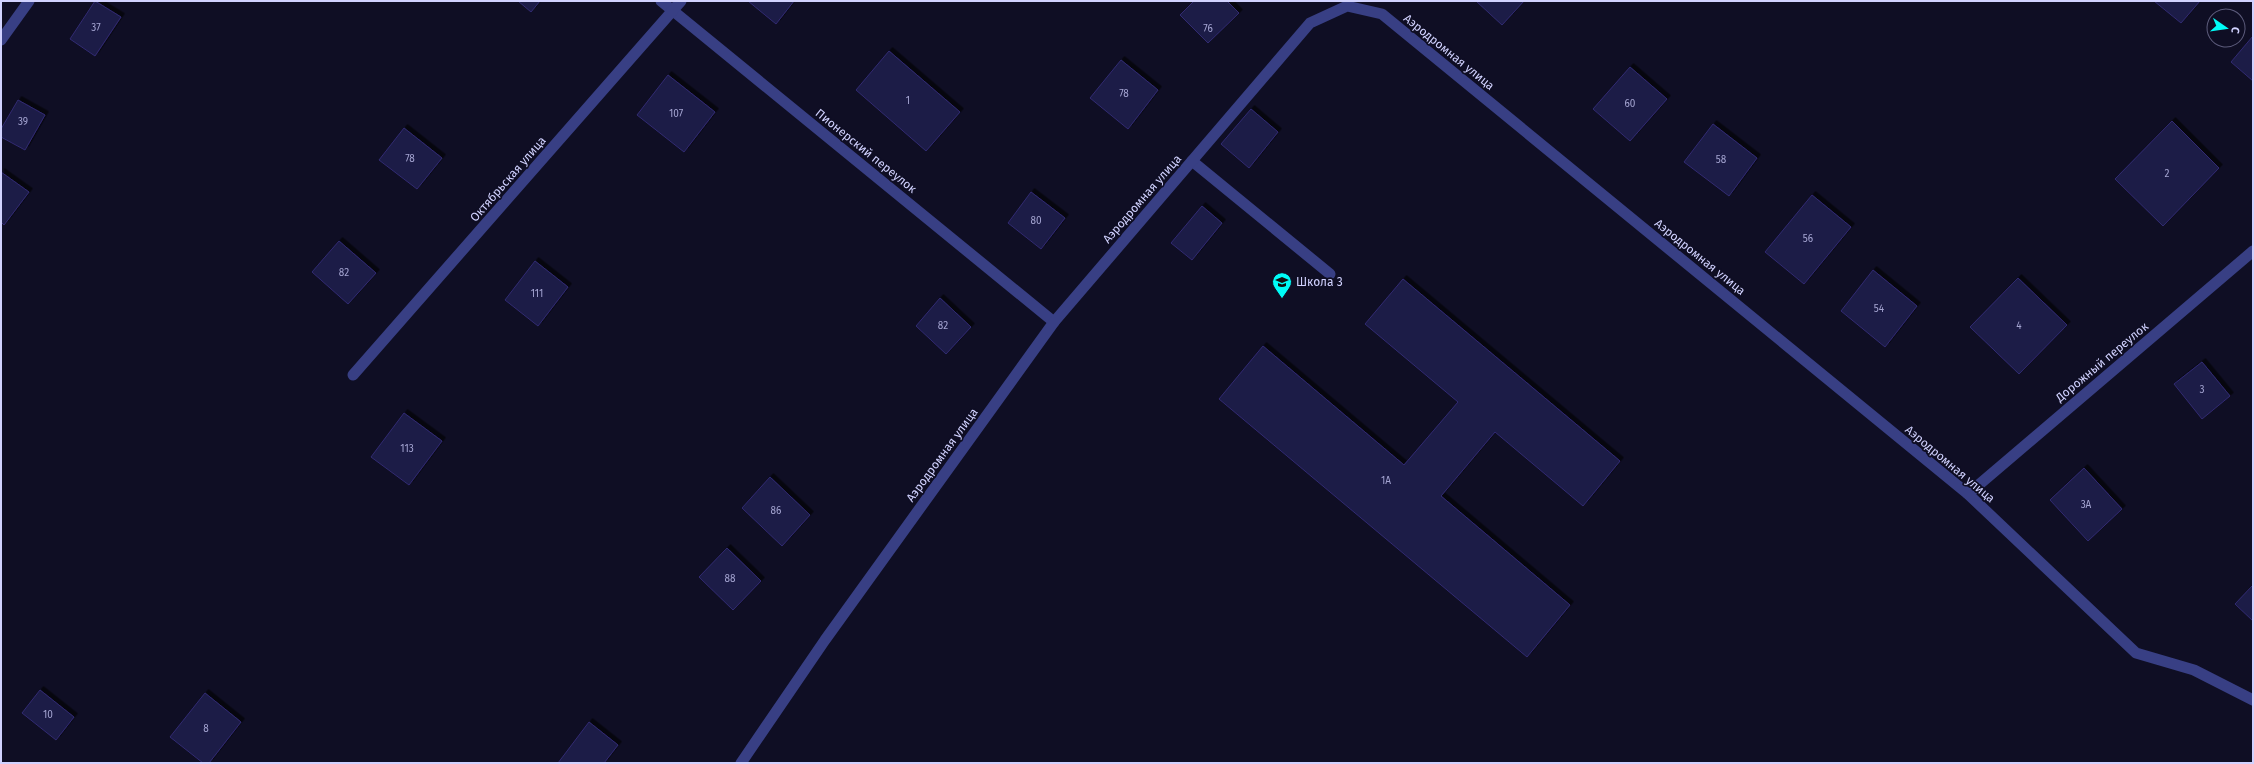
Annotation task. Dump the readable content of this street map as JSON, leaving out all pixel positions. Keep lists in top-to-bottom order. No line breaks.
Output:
{"streets":{"street":["Аэродромная улица","Пионерский переулок","Октябрьская улица","Дорожный переулок"]},"crossings":[["Аэродромная улица","Пионерский переулок"],["Аэродромная улица","Дорожный переулок"],["Пионерский переулок","Октябрьская улица"]],"places":{"school or university":["Школа 3"]},"house_numbers":["37","76","78","1","60","107","39","78","58","2","80","56","82","111","54","82","4","3","113","1А","3А","86","88","10","8"],"north":"right"}
